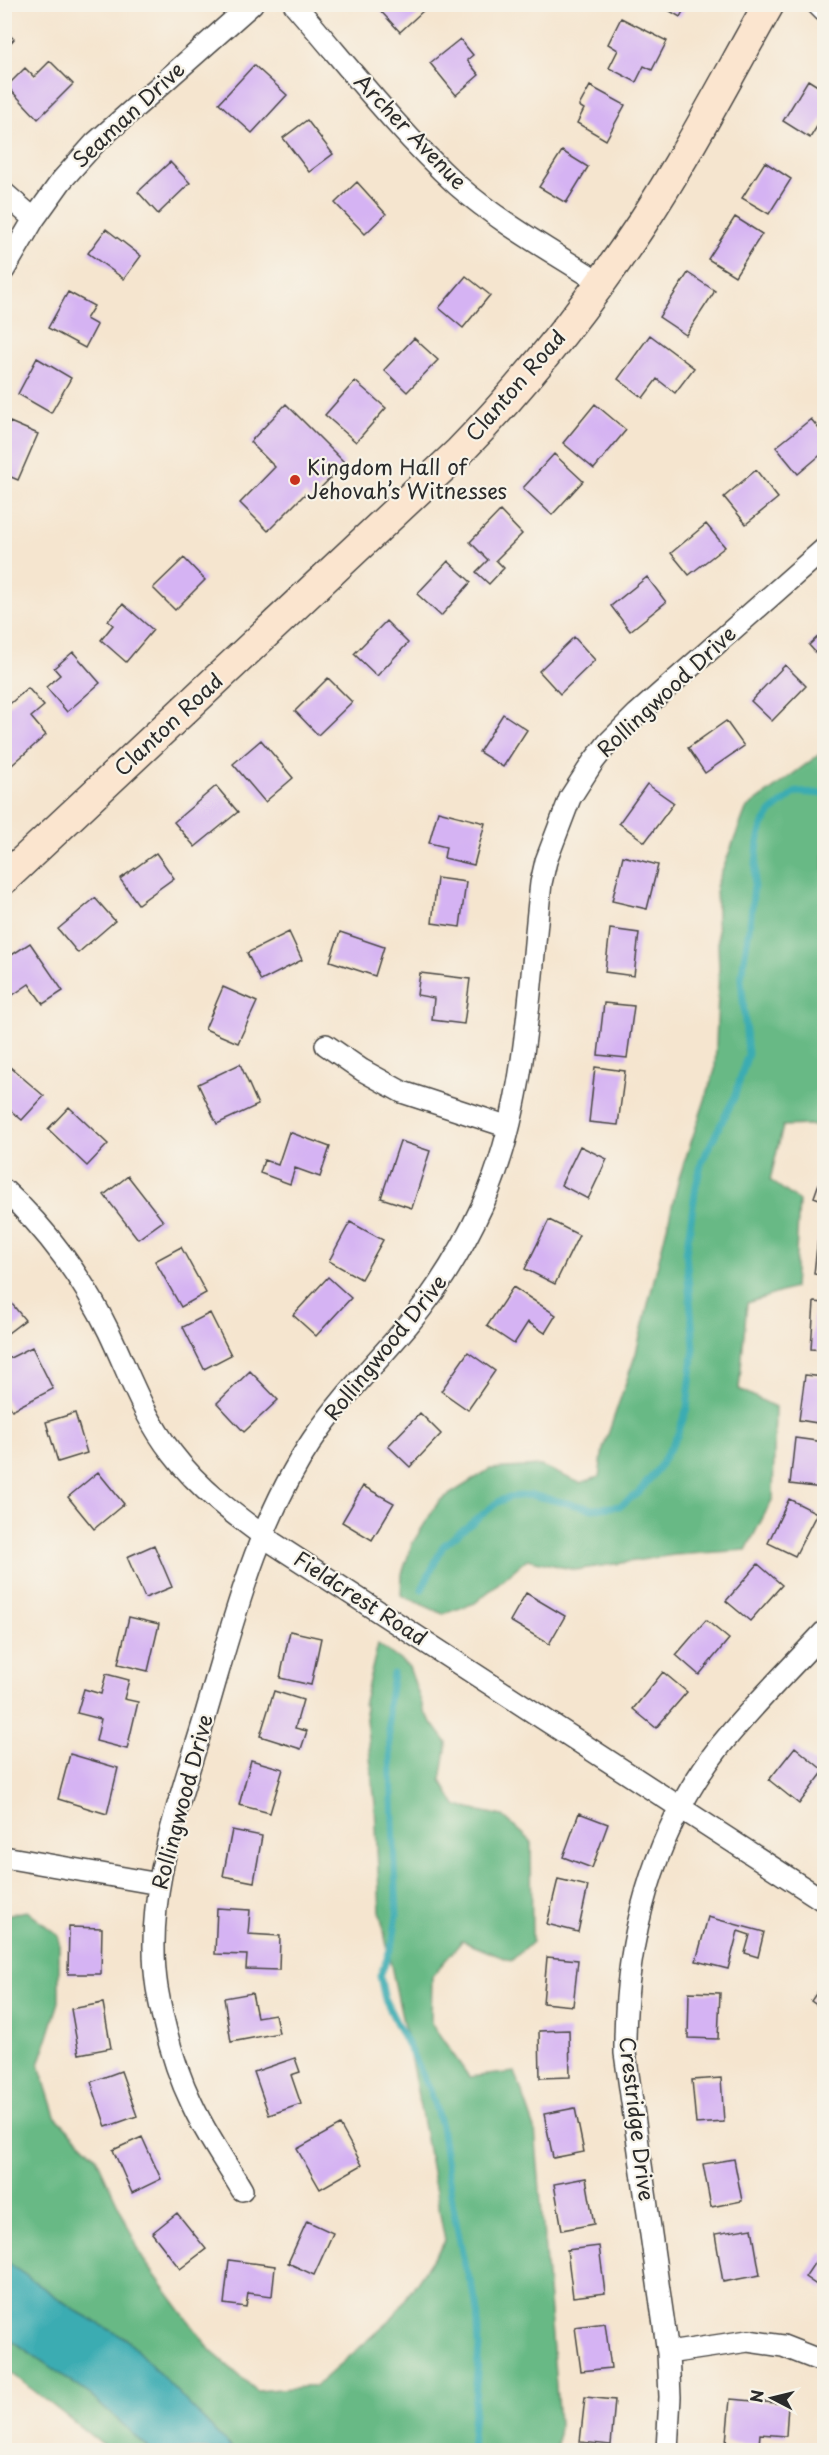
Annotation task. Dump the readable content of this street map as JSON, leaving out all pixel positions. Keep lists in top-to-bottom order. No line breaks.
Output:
{"streets":{"main road":["Clanton Road"],"street":["Seaman Drive","Archer Avenue","Rollingwood Drive","Fieldcrest Road","Crestridge Drive"]},"crossings":[["Archer Avenue","Clanton Road"],["Rollingwood Drive","Fieldcrest Road"],["Fieldcrest Road","Crestridge Drive"]],"places":["Kingdom Hall of Jehovah’s Witnesses"],"north":"left"}
